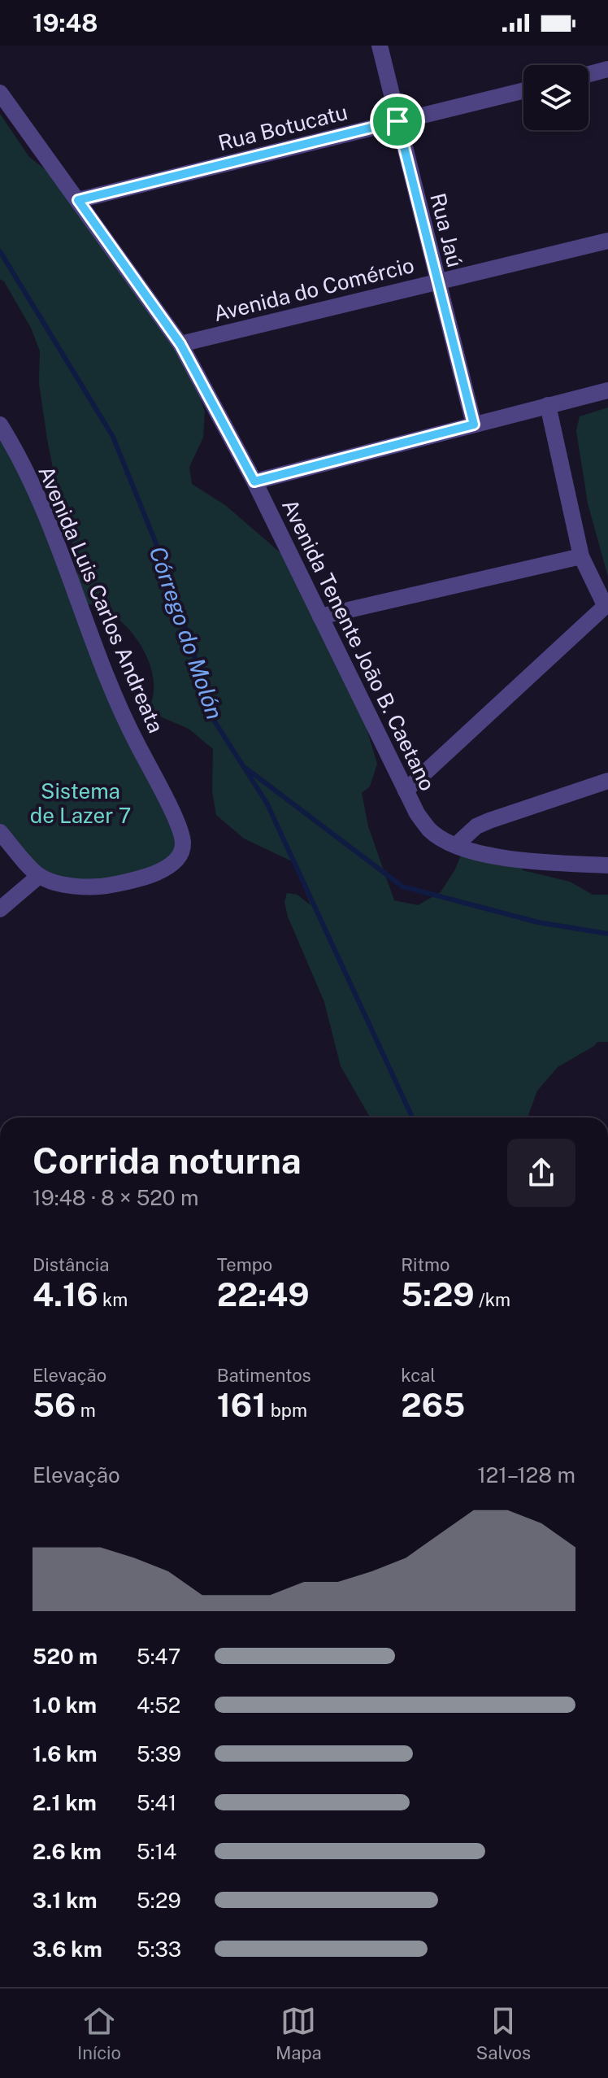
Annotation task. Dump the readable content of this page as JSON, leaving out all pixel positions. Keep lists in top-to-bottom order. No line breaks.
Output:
{"streets":{"street":["Rua Botucatu","Rua Jaú","Avenida do Comércio","Avenida Luis Carlos Andreata","Avenida Tenente João B. Caetano"]},"crossings":[["Rua Botucatu","Rua Jaú"],["Rua Botucatu","Avenida Tenente João B. Caetano"],["Rua Jaú","Avenida do Comércio"],["Avenida do Comércio","Avenida Tenente João B. Caetano"]],"water":["Córrego do Molón"],"parks":["Sistema de Lazer 7"],"page":{"status":"19:48","heading":["Corrida noturna","19:48 · 8 × 520 m"],"stats":[["Distância","4.16 km"],["Tempo","22:49"],["Ritmo","5:29 /km"],["Elevação","56 m"],["Batimentos","161 bpm"],["kcal","265"]],"chart":["Elevação","121–128 m"],"list":[{"name":"520 m","note":"5:47"},{"name":"1.0 km","note":"4:52"},{"name":"1.6 km","note":"5:39"},{"name":"2.1 km","note":"5:41"},{"name":"2.6 km","note":"5:14"},{"name":"3.1 km","note":"5:29"},{"name":"3.6 km","note":"5:33"}],"tabs":["Início","Mapa","Salvos"]}}
